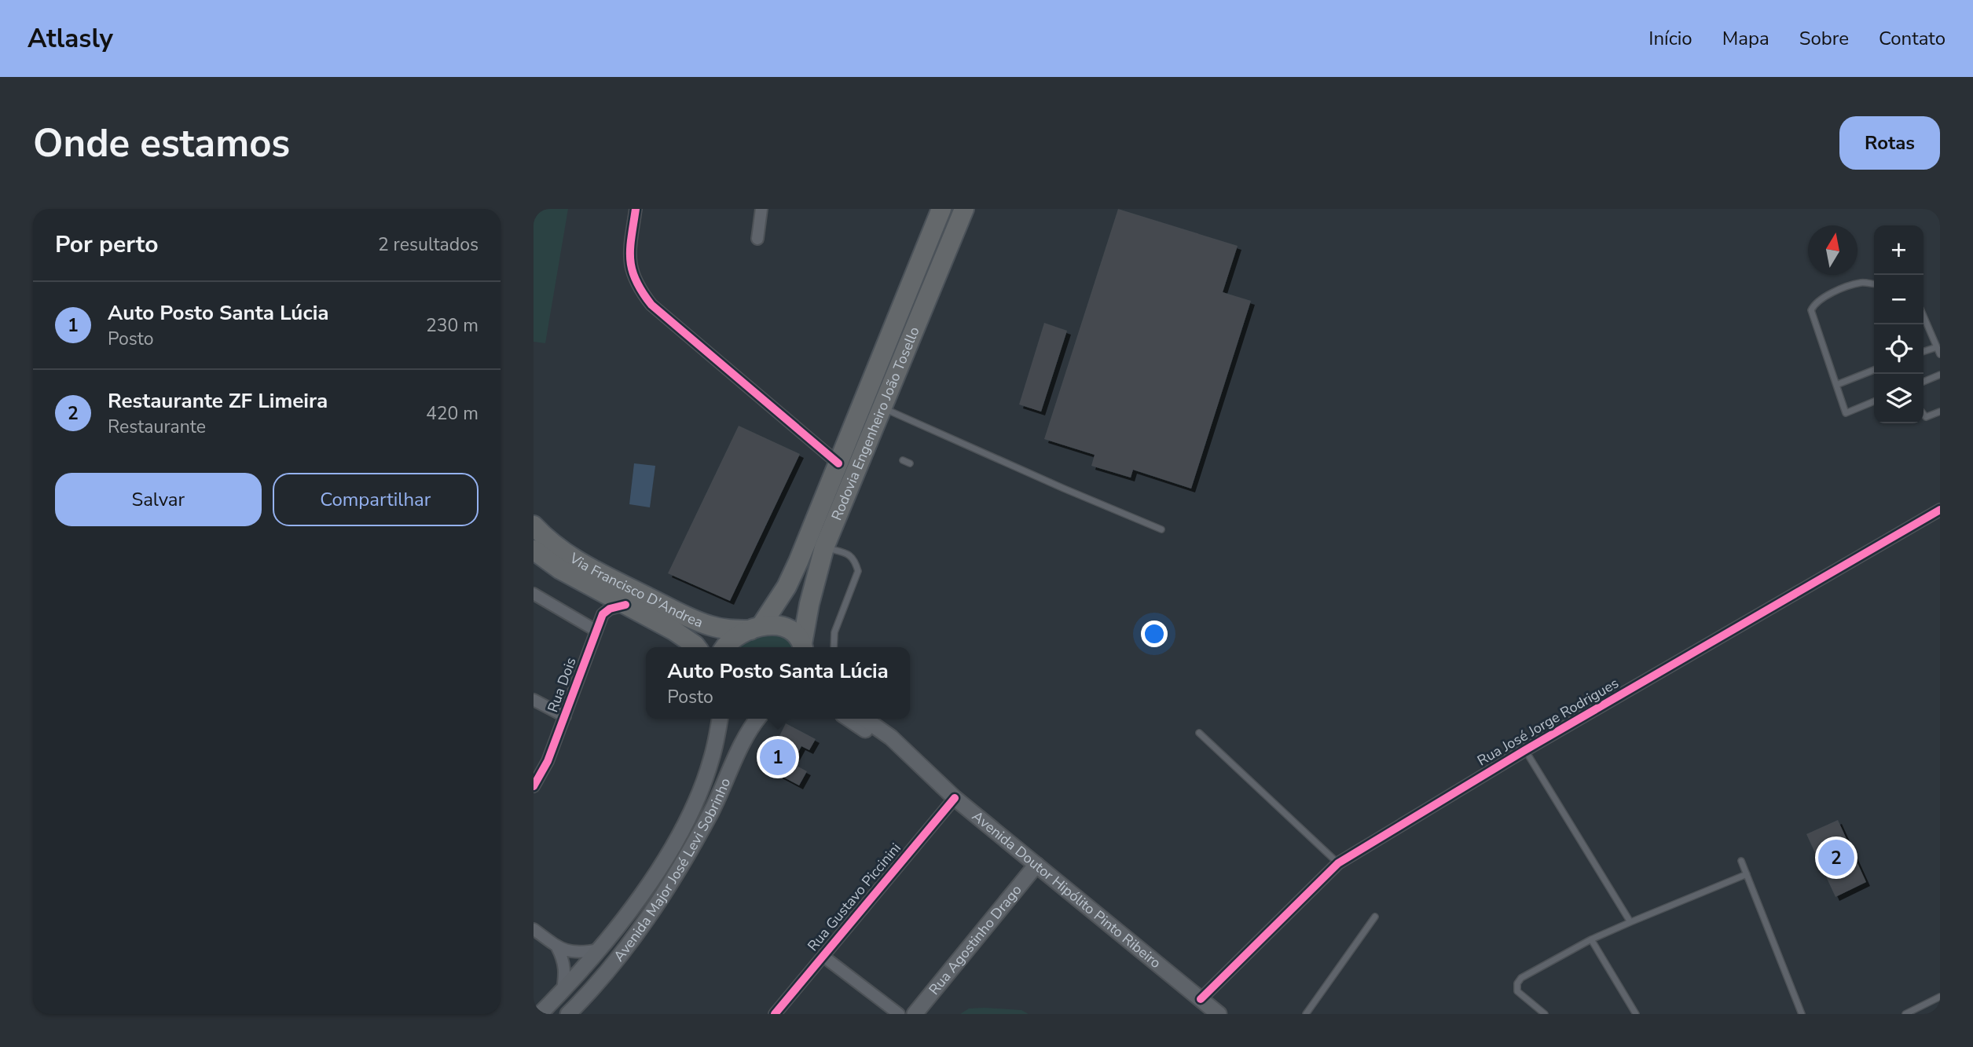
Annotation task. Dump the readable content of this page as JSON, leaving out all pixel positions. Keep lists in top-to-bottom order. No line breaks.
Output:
{"streets":{"highway":["Rodovia Engenheiro João Tosello","Via Francisco D'Andrea"],"main road":["Avenida Major José Levi Sobrinho","Avenida Doutor Hipólito Pinto Ribeiro","Rua Agostinho Drago"],"street":["Rua Dois","Rua José Jorge Rodrigues","Rua Gustavo Piccinini"]},"crossings":[["Rodovia Engenheiro João Tosello","Via Francisco D'Andrea"],["Via Francisco D'Andrea","Rua Dois"],["Rua José Jorge Rodrigues","Avenida Doutor Hipólito Pinto Ribeiro"],["Avenida Doutor Hipólito Pinto Ribeiro","Rua Gustavo Piccinini"],["Avenida Doutor Hipólito Pinto Ribeiro","Rua Agostinho Drago"]],"north":"top","page":{"header":"Atlasly","nav":["Início","Mapa","Sobre","Contato"],"buttons":["Rotas",["Salvar","Compartilhar"]],"title":"Onde estamos","heading":["Por perto","2 resultados"],"map_buttons":["+","−"],"list":[{"mark":"1","name":"Auto Posto Santa Lúcia","note":"Posto","value":"230 m"},{"mark":"2","name":"Restaurante ZF Limeira","note":"Restaurante","value":"420 m"}],"popup":["Auto Posto Santa Lúcia","Posto"],"pins":["1","2"]}}
